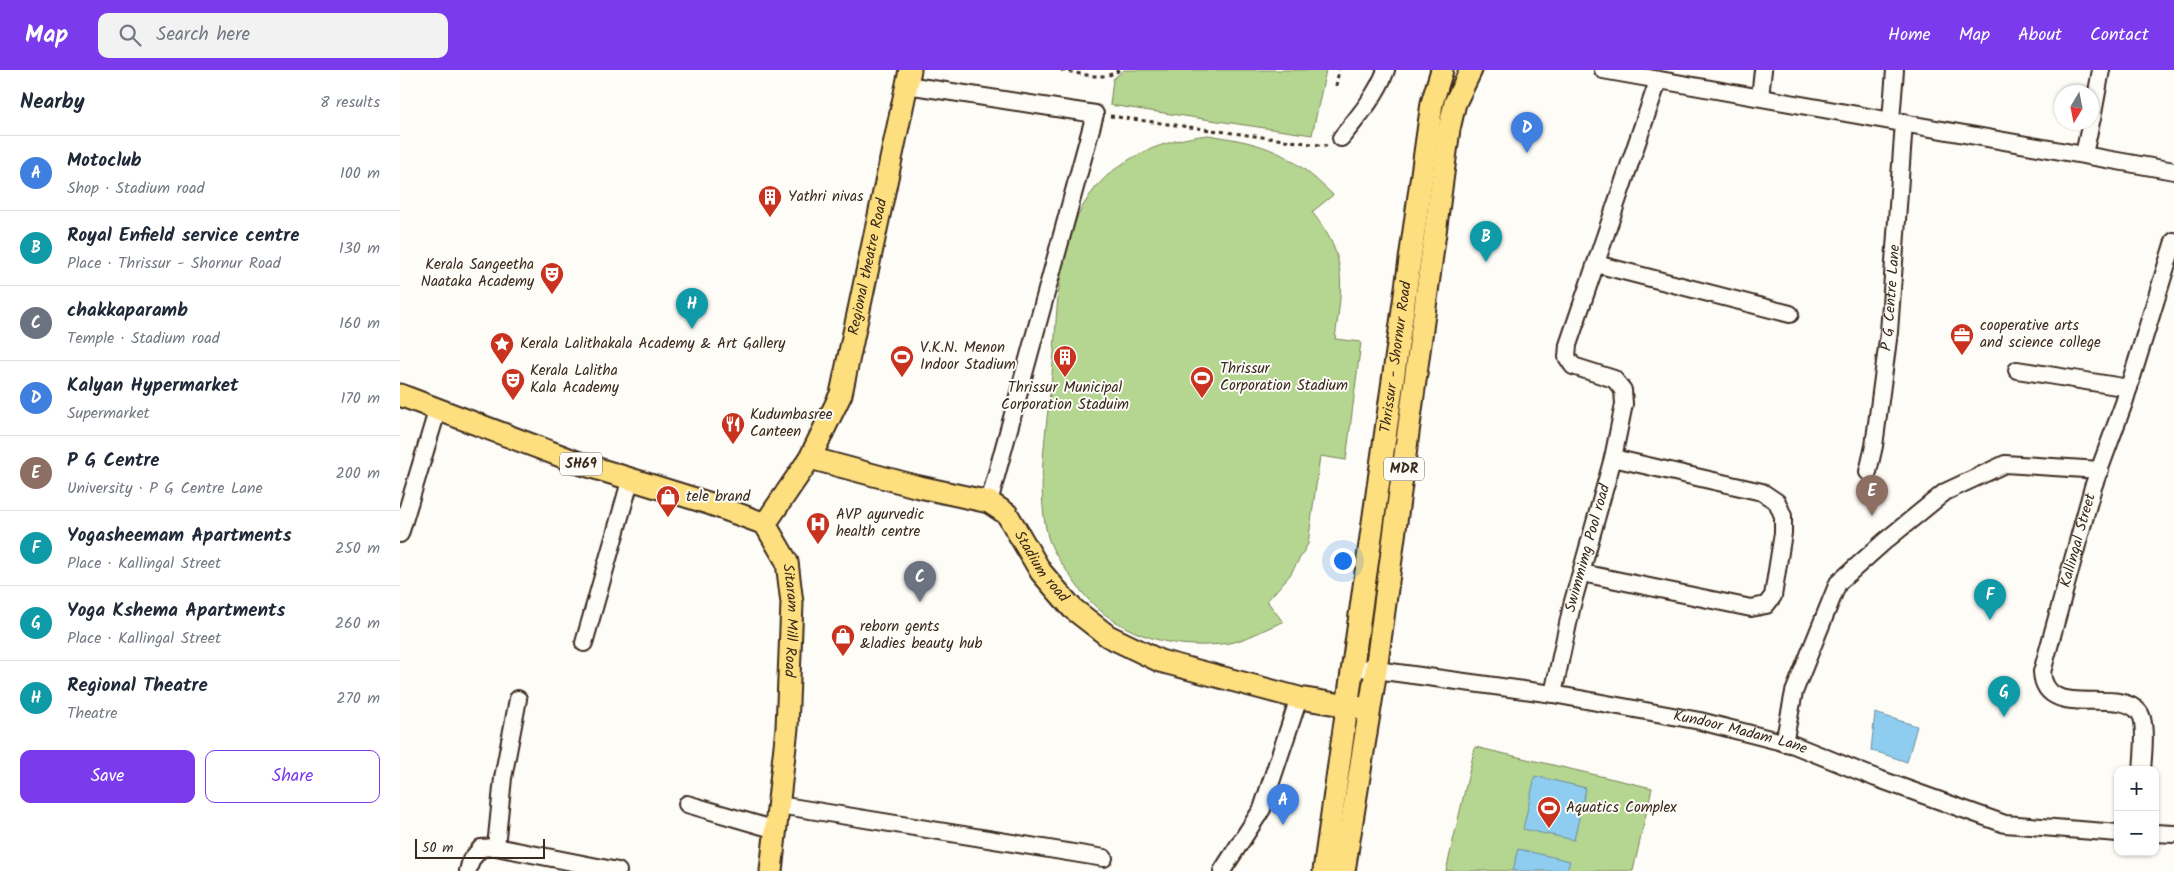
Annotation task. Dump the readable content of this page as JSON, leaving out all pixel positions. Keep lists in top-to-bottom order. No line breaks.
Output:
{"streets":{"main road":["Regional theatre Road","Thrissur - Shornur Road","SH69","MDR","Stadium road","Sitaram Mill Road"],"street":["P G Centre Lane","Kallingal Street","Swimmimg Pool road","Kundoor Madam Lane"]},"crossings":[["Regional theatre Road","Stadium road"],["Thrissur - Shornur Road","MDR"],["Thrissur - Shornur Road","Stadium road"],["Thrissur - Shornur Road","Kundoor Madam Lane"],["SH69","Sitaram Mill Road"],["MDR","Stadium road"],["MDR","Kundoor Madam Lane"],["Swimmimg Pool road","Kundoor Madam Lane"]],"places":{"building":["Yathri nivas","Thrissur Municipal Corporation Staduim"],"theatre":["Kerala Sangeetha Naataka Academy","Kerala Lalitha Kala Academy"],"office":["cooperative arts and science college"],"place":["Kerala Lalithakala Academy & Art Gallery"],"sports":["V.K.N. Menon Indoor Stadium","Thrissur Corporation Stadium","Aquatics Complex"],"restaurant":["Kudumbasree Canteen"],"shop":["tele brand","reborn gents &ladies beauty hub"],"hospital":["AVP ayurvedic health centre"]},"scale_bar":"50 m","north":"bottom","page":{"header":"Map","search":"Search here","nav":["Home","Map","About","Contact"],"heading":["Nearby","8 results"],"pins":["D","B","H","E","C","F","G","A"],"list":[{"mark":"A","name":"Motoclub","note":"Shop · Stadium road","value":"100 m"},{"mark":"B","name":"Royal Enfield service centre","note":"Place · Thrissur - Shornur Road","value":"130 m"},{"mark":"C","name":"chakkaparamb","note":"Temple · Stadium road","value":"160 m"},{"mark":"D","name":"Kalyan Hypermarket","note":"Supermarket","value":"170 m"},{"mark":"E","name":"P G Centre","note":"University · P G Centre Lane","value":"200 m"},{"mark":"F","name":"Yogasheemam Apartments","note":"Place · Kallingal Street","value":"250 m"},{"mark":"G","name":"Yoga Kshema Apartments","note":"Place · Kallingal Street","value":"260 m"},{"mark":"H","name":"Regional Theatre","note":"Theatre","value":"270 m"}],"buttons":["Save","Share"],"map_buttons":["+","−"],"scale":"50 m"}}
